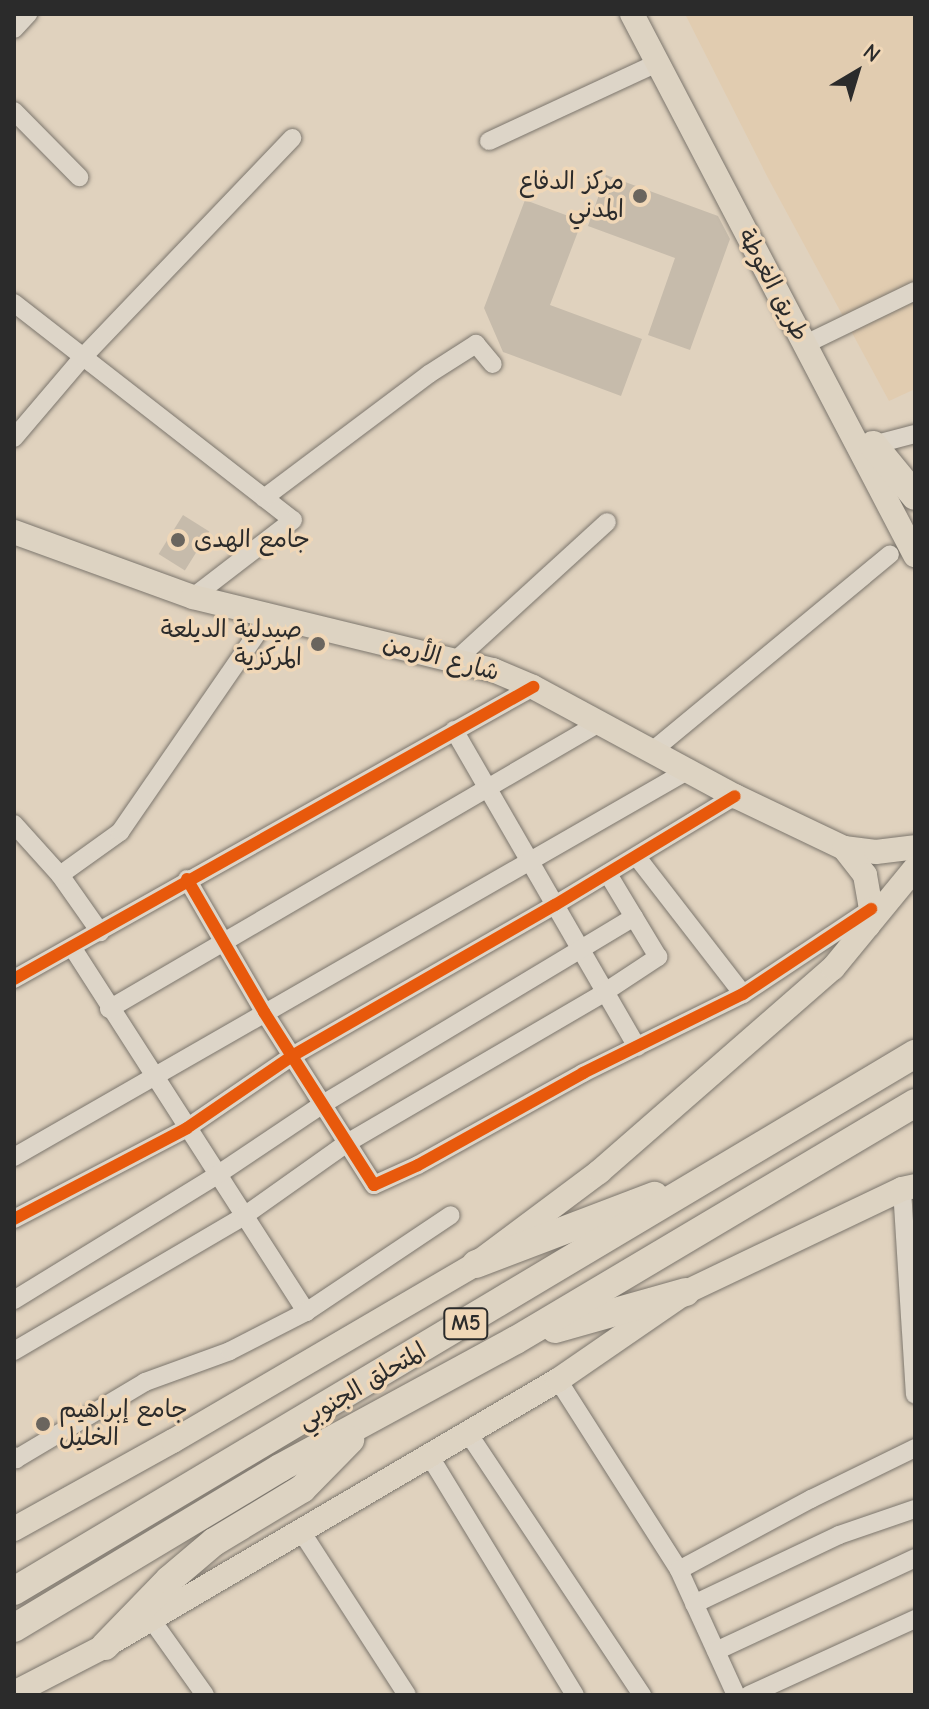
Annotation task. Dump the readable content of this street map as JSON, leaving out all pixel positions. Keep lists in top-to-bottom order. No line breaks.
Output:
{"streets":{"highway":["M5","المتحلق الجنوبي"],"main road":["طريق الغوطة","شارع الأرمن"]},"places":["مركز الدفاع المدني","جامع الهدى","صيدلية الديلعة المركزية","جامع إبراهيم الخليل"],"north":"top right"}
